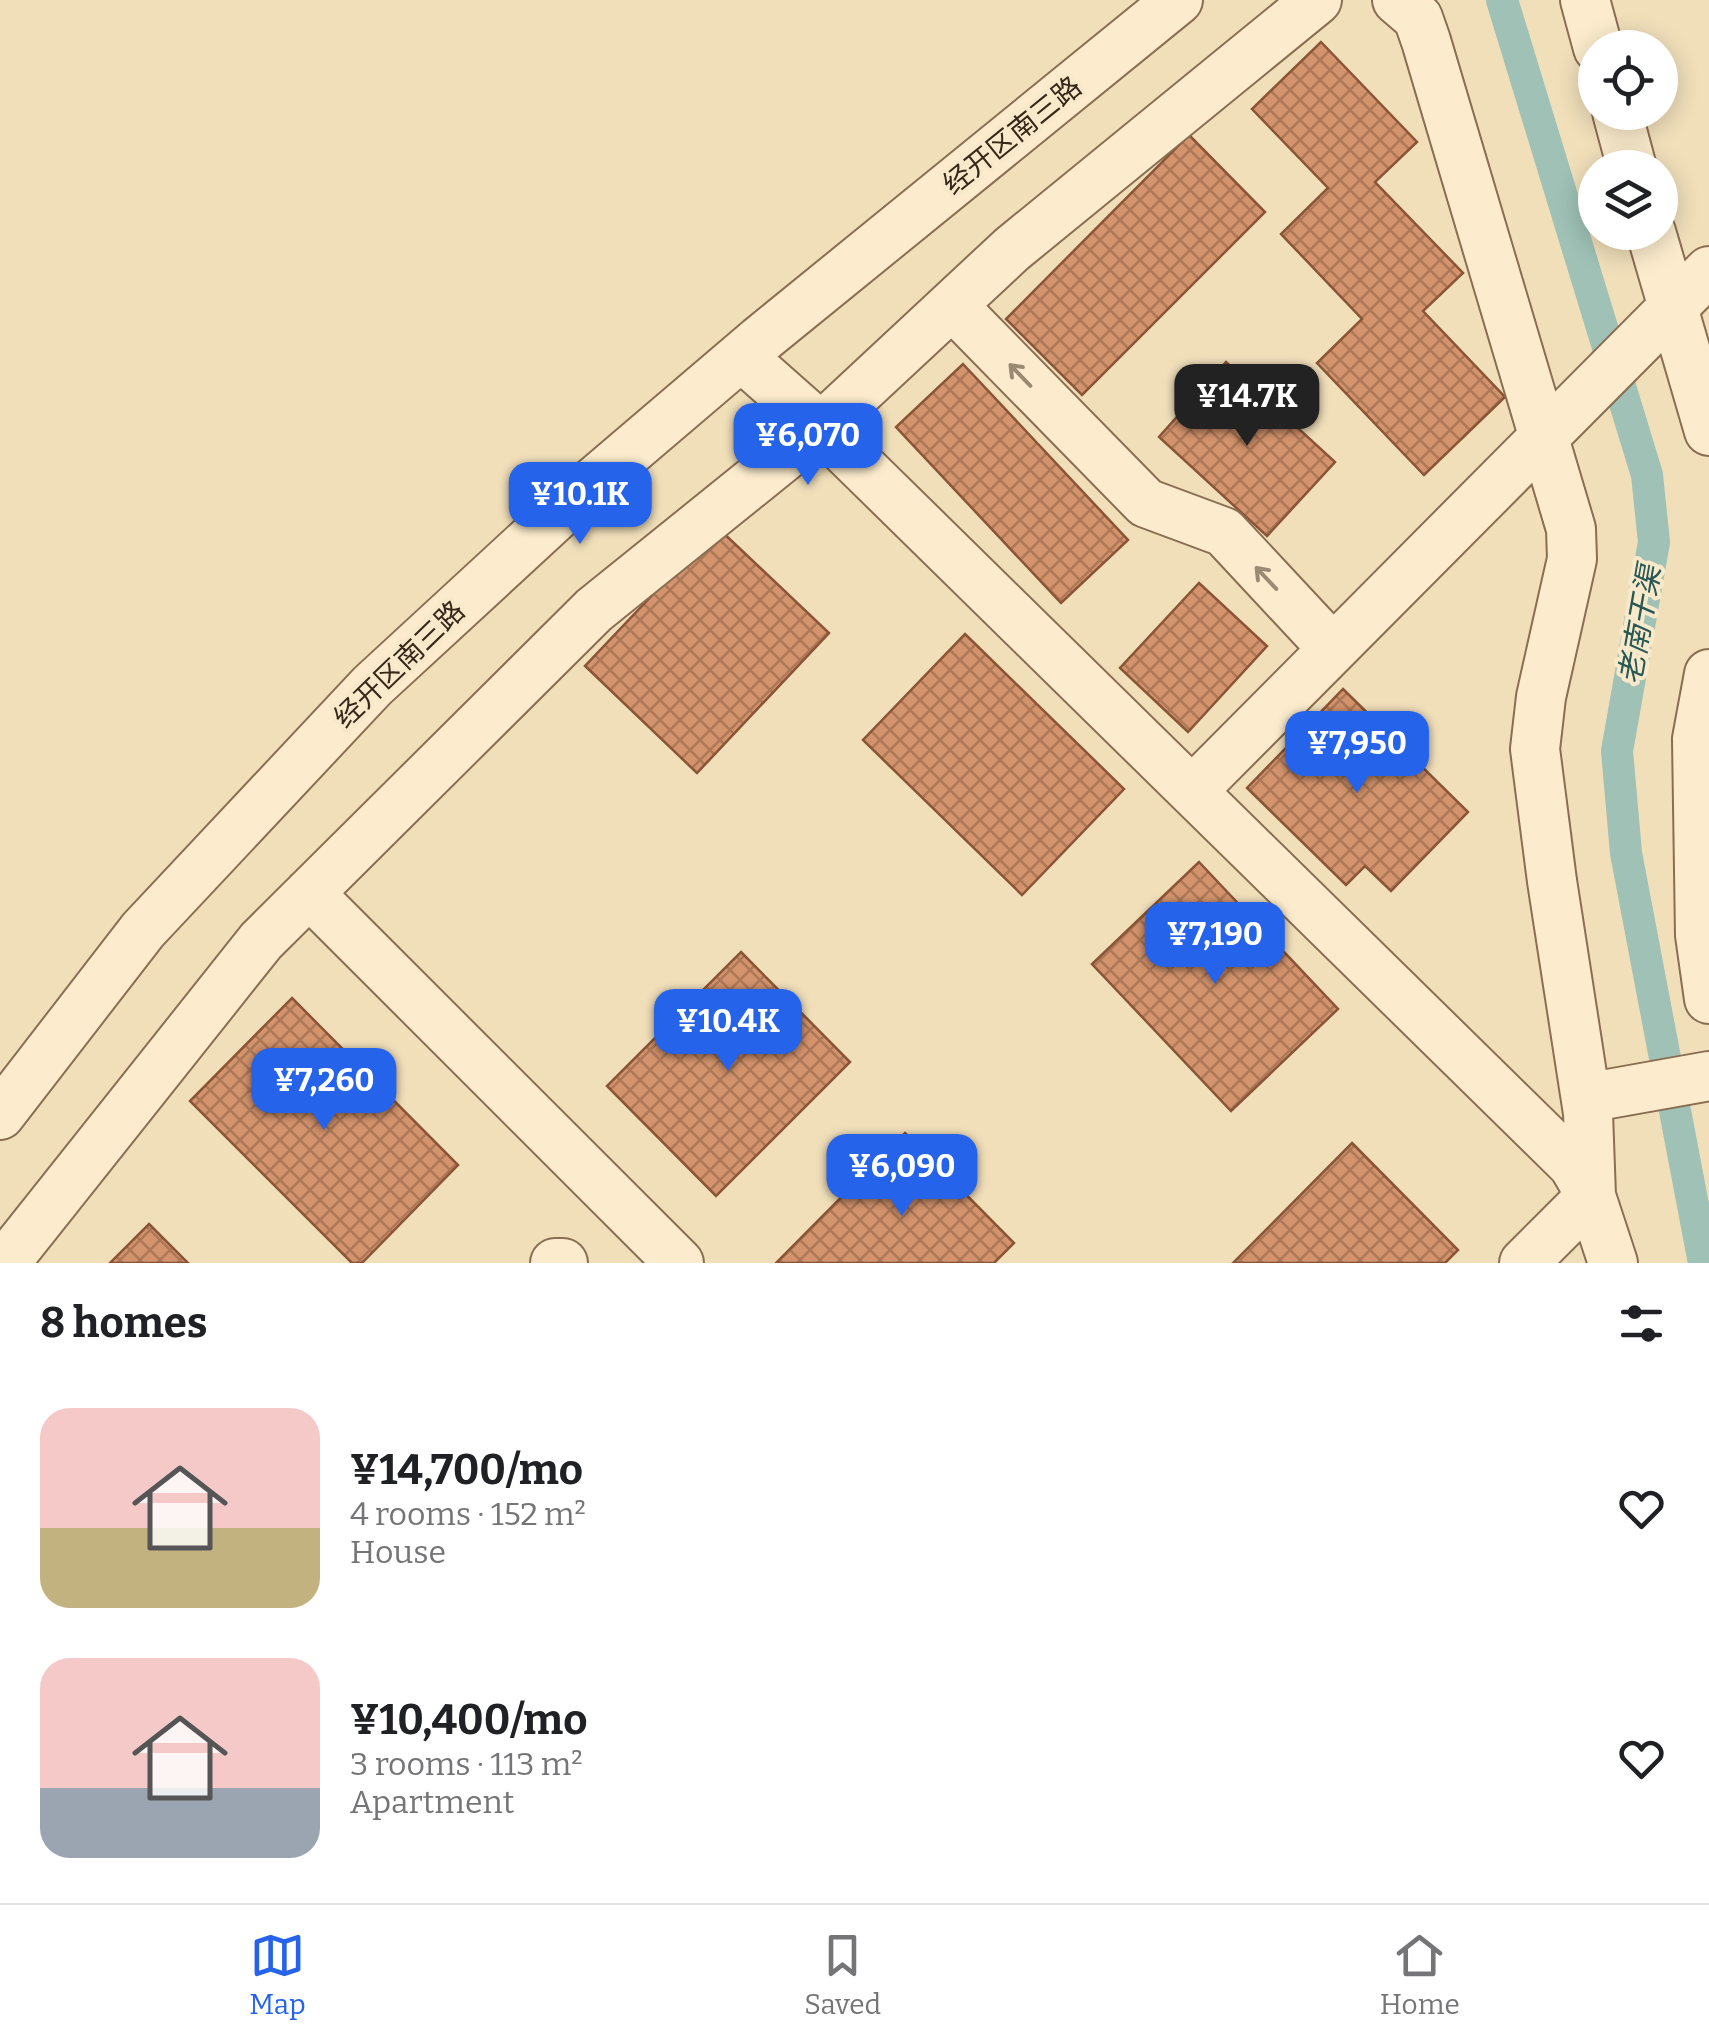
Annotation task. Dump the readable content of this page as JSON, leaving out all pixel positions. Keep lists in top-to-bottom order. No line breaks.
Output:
{"streets":{"street":["经开区南三路"]},"water":["老南干渠"],"page":{"price":["¥14.7K","¥6,070","¥10.1K","¥7,950","¥7,190","¥10.4K","¥7,260","¥6,090"],"heading":"8 homes","list":[{"name":"¥14,700/mo","note":"4 rooms · 152 m² · House"},{"name":"¥10,400/mo","note":"3 rooms · 113 m² · Apartment"}],"tabs":["Map","Saved","Home"]}}
